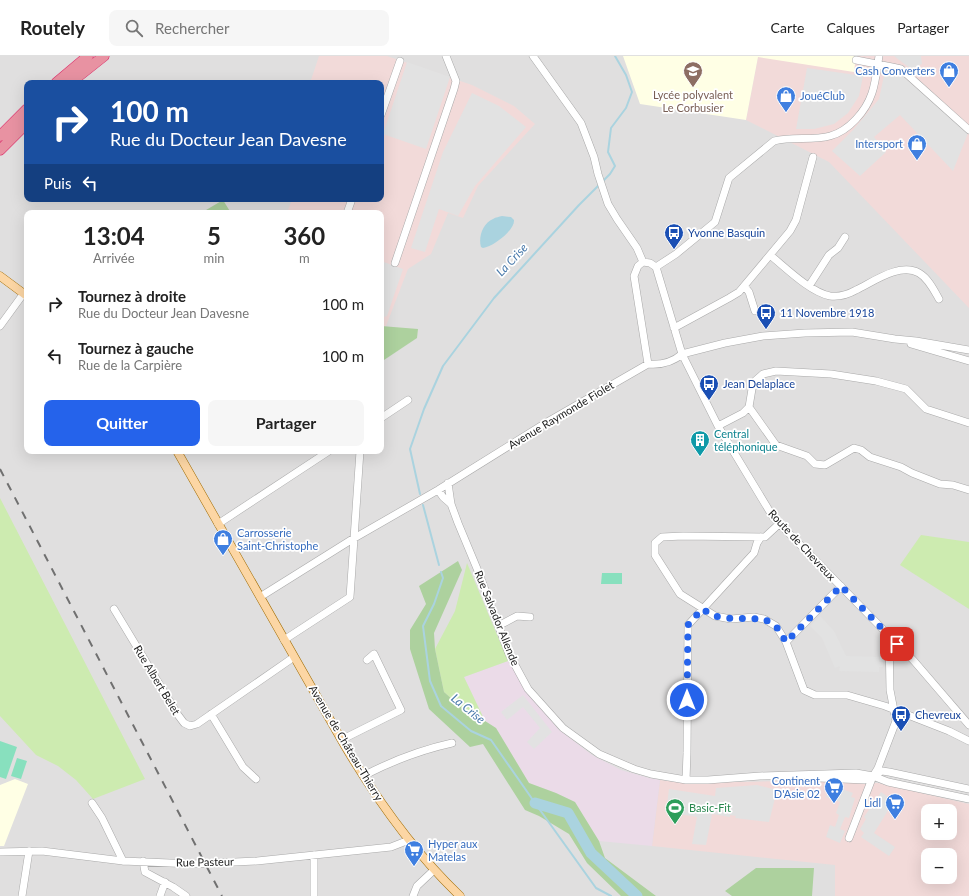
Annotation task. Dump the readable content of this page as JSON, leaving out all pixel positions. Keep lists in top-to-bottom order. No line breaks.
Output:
{"streets":{"main road":["Avenue de Château-Thierry"],"street":["Avenue Raymonde Fiolet","Route de Chevreux","Rue Salvador Allende","Rue Albert Belet","Rue Pasteur"]},"crossings":[["Avenue Raymonde Fiolet","Route de Chevreux"],["Avenue Raymonde Fiolet","Rue Salvador Allende"],["Avenue Raymonde Fiolet","Avenue de Château-Thierry"],["Rue Albert Belet","Avenue de Château-Thierry"],["Avenue de Château-Thierry","Rue Pasteur"]],"water":["La Crise"],"places":{"school or university":["Lycée polyvalent Le Corbusier"],"shop":["Cash Converters","JouéClub","Intersport","Carrosserie Saint-Christophe"],"bus stop":["Yvonne Basquin","11 Novembre 1918","Jean Delaplace","Chevreux"],"building":["Central téléphonique"],"supermarket":["Continent D'Asie 02","Lidl","Hyper aux Matelas"],"sports":["Basic-Fit"]},"page":{"header":"Routely","search":"Rechercher","nav":["Carte","Calques","Partager"],"turn":["100 m","Rue du Docteur Jean Davesne"],"then":"Puis","eta":["13:04","Arrivée","5","min","360","m"],"list":[{"name":"Tournez à droite","note":"Rue du Docteur Jean Davesne","value":"100 m"},{"name":"Tournez à gauche","note":"Rue de la Carpière","value":"100 m"}],"buttons":["Quitter","Partager"],"map_buttons":["+","−"]}}
